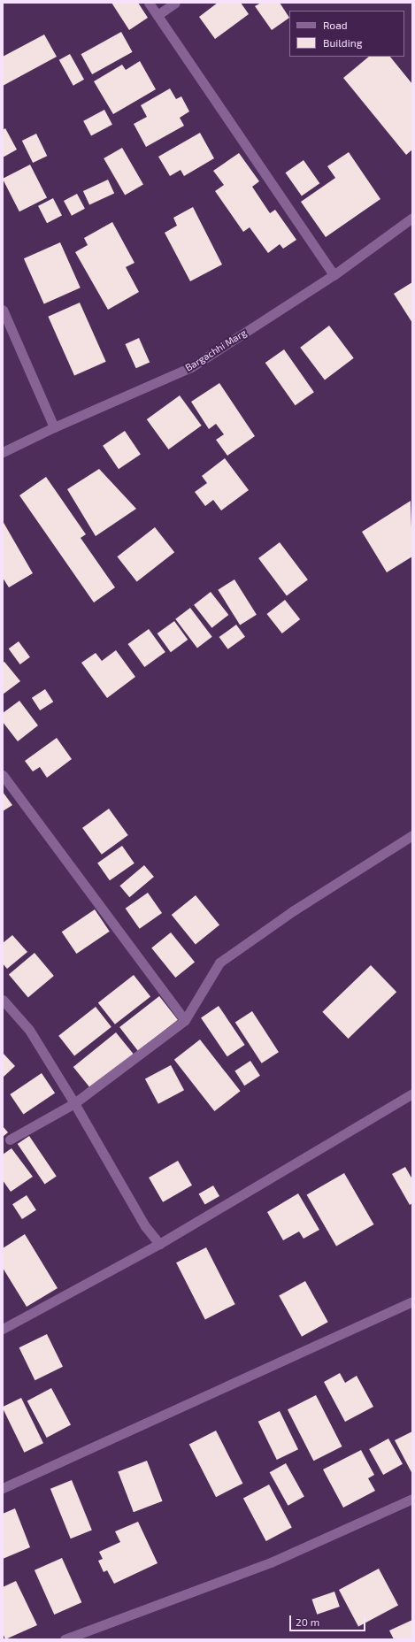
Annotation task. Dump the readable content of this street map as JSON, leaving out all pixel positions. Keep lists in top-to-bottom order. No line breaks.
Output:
{"streets":{"street":["Bargachhi Marg"]},"legend":["Road","Building"],"scale_bar":"20 m"}
